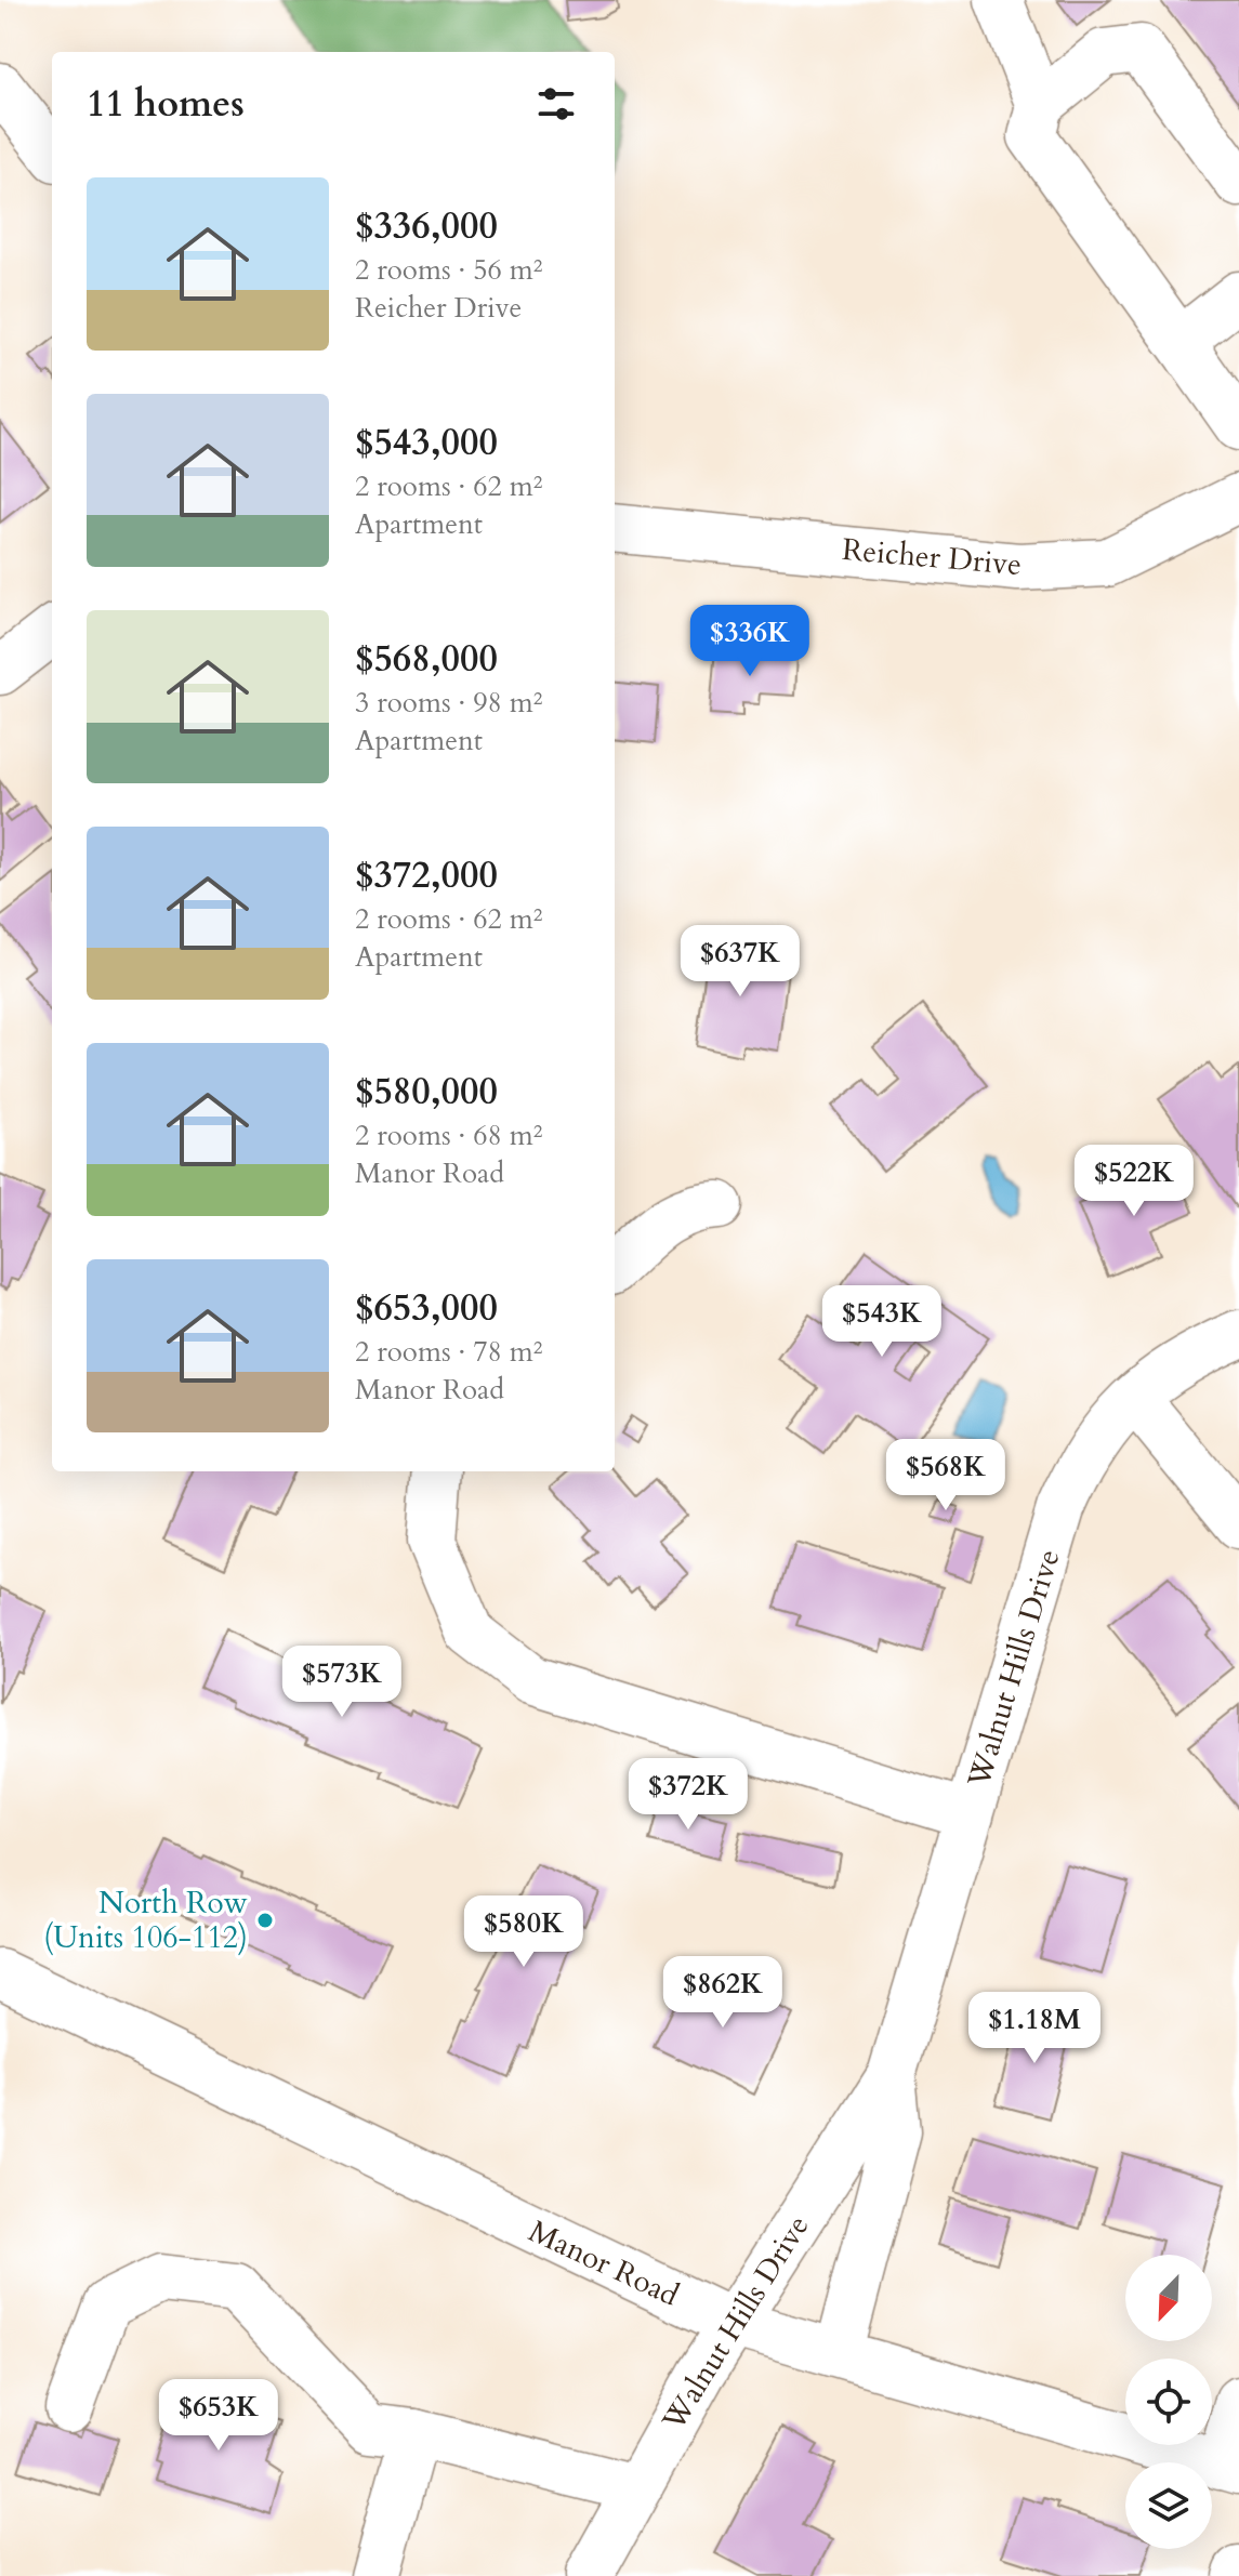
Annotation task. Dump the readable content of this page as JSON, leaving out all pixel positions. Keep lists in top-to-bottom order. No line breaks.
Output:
{"streets":{"street":["Reicher Drive","Walnut Hills Drive","Manor Road"]},"crossings":[["Walnut Hills Drive","Manor Road"]],"places":["North Row (Units 106-112)"],"north":"bottom left","page":{"heading":"11 homes","list":[{"name":"$336,000","note":"2 rooms · 56 m² · Reicher Drive"},{"name":"$543,000","note":"2 rooms · 62 m² · Apartment"},{"name":"$568,000","note":"3 rooms · 98 m² · Apartment"},{"name":"$372,000","note":"2 rooms · 62 m² · Apartment"},{"name":"$580,000","note":"2 rooms · 68 m² · Manor Road"},{"name":"$653,000","note":"2 rooms · 78 m² · Manor Road"}],"price":["$336K","$637K","$522K","$543K","$568K","$573K","$372K","$580K","$862K","$1.18M","$653K"]}}
